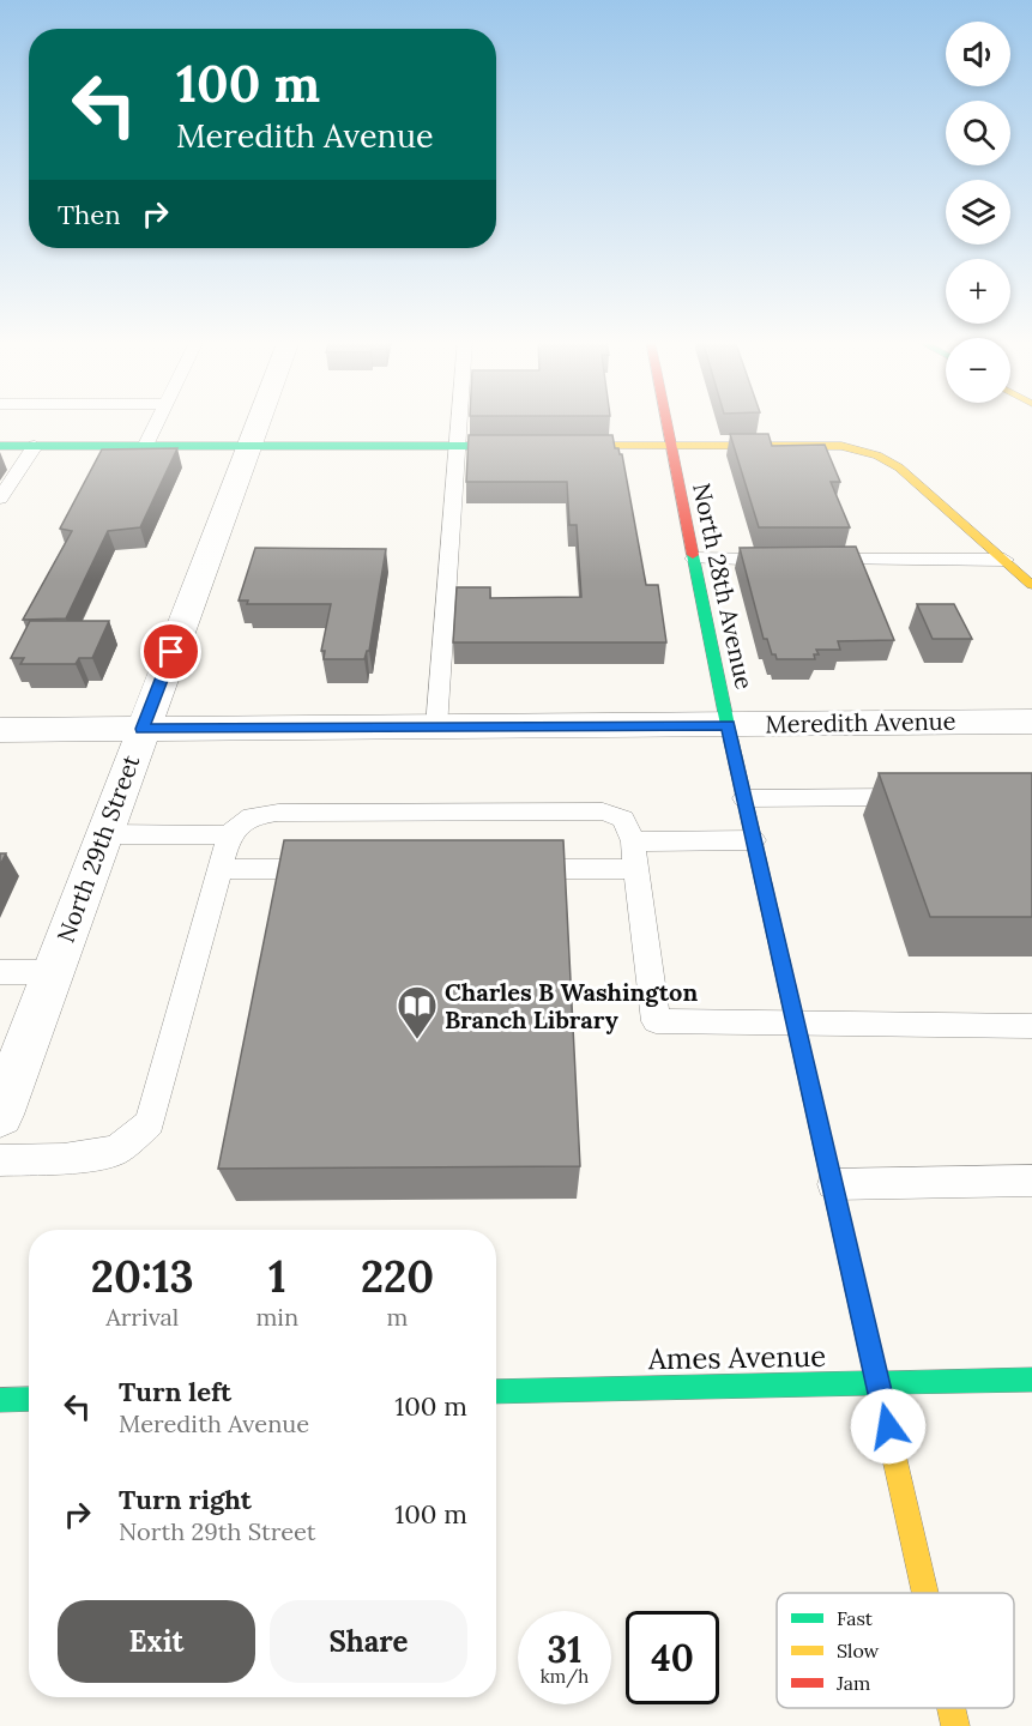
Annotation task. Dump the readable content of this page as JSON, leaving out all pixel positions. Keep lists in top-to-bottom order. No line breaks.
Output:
{"streets":{"main road":["North 28th Avenue","Ames Avenue"],"street":["Meredith Avenue","North 29th Street"]},"crossings":[["North 28th Avenue","Meredith Avenue"],["North 28th Avenue","Ames Avenue"],["Meredith Avenue","North 29th Street"]],"places":{"library":["Charles B Washington Branch Library"]},"legend":["Fast","Slow","Jam"],"page":{"map_buttons":["+","−"],"turn":["100 m","Meredith Avenue"],"then":"Then","eta":["20:13","Arrival","1","min","220","m"],"list":[{"name":"Turn left","note":"Meredith Avenue","value":"100 m"},{"name":"Turn right","note":"North 29th Street","value":"100 m"}],"buttons":["Exit","Share"],"speed":"31 km/h","limit":"40"}}
